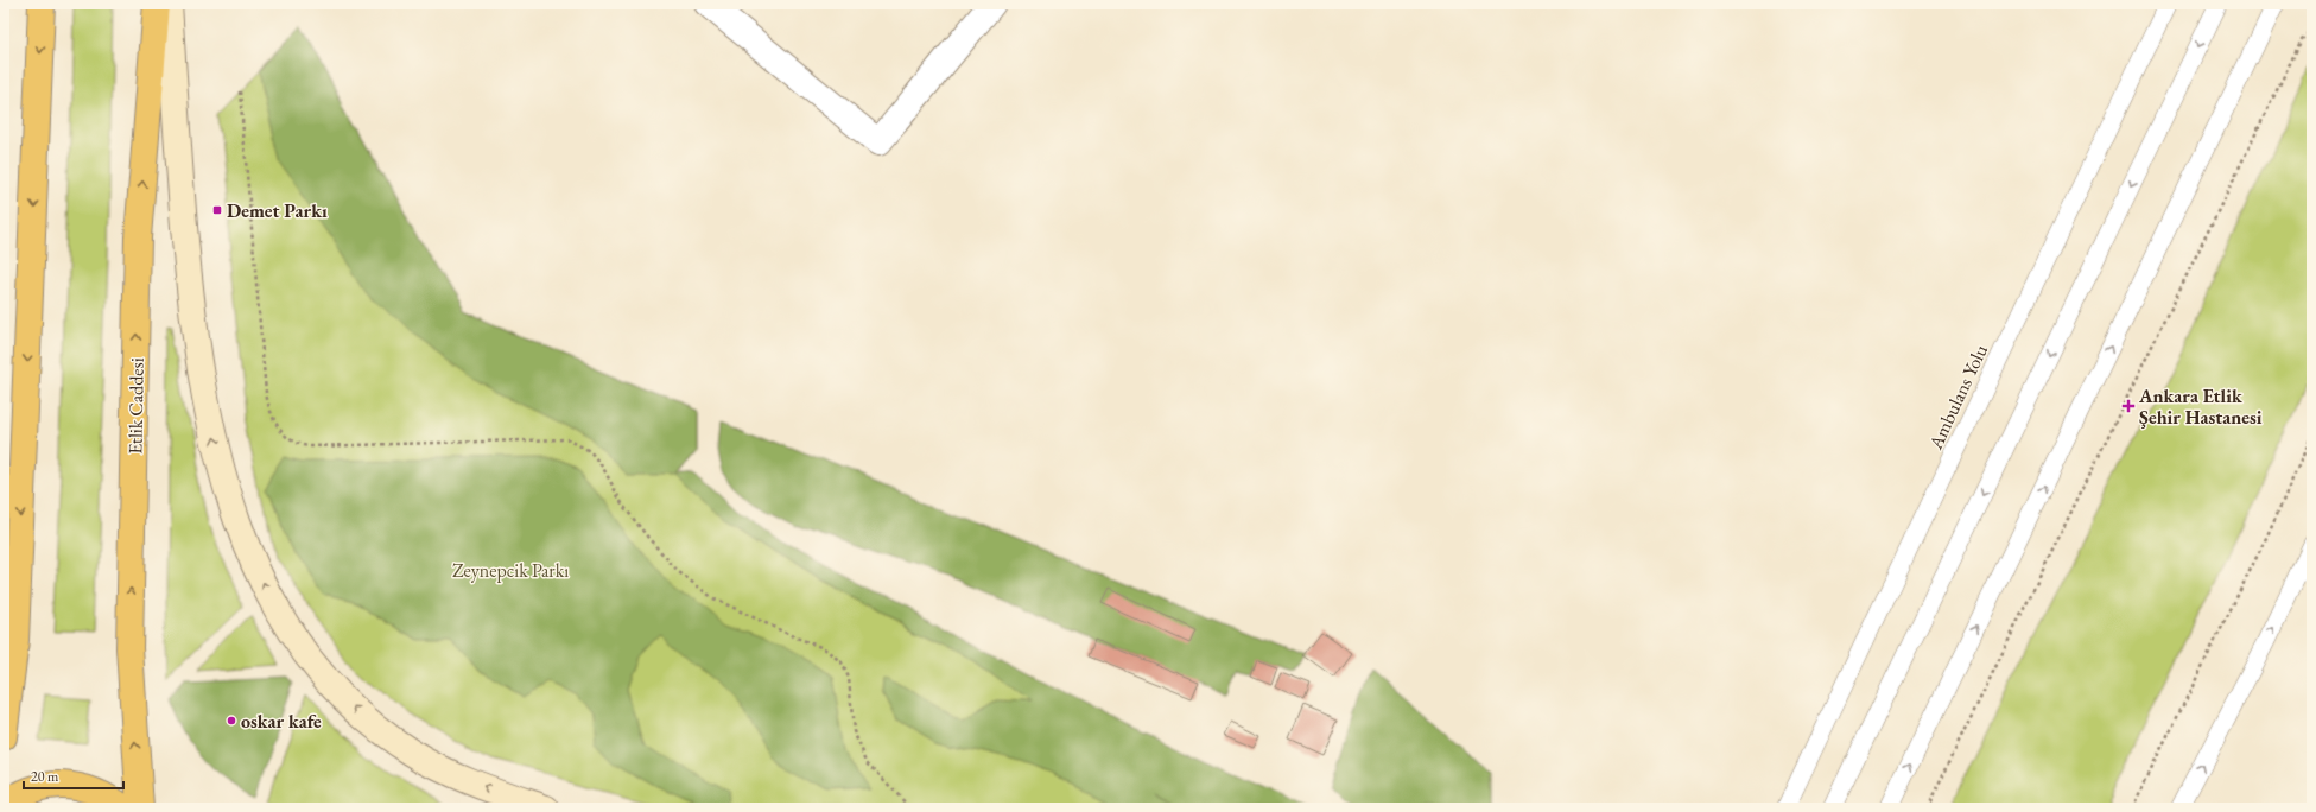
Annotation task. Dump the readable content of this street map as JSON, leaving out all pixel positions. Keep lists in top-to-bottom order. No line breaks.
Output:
{"streets":{"main road":["Etlik Caddesi"],"lane":["Ambulans Yolu"]},"parks":["Zeynepcik Parkı"],"places":{"transit":["Demet Parkı"],"health":["Ankara Etlik Şehir Hastanesi"],"other":["oskar kafe"]},"scale_bar":"20 m"}
